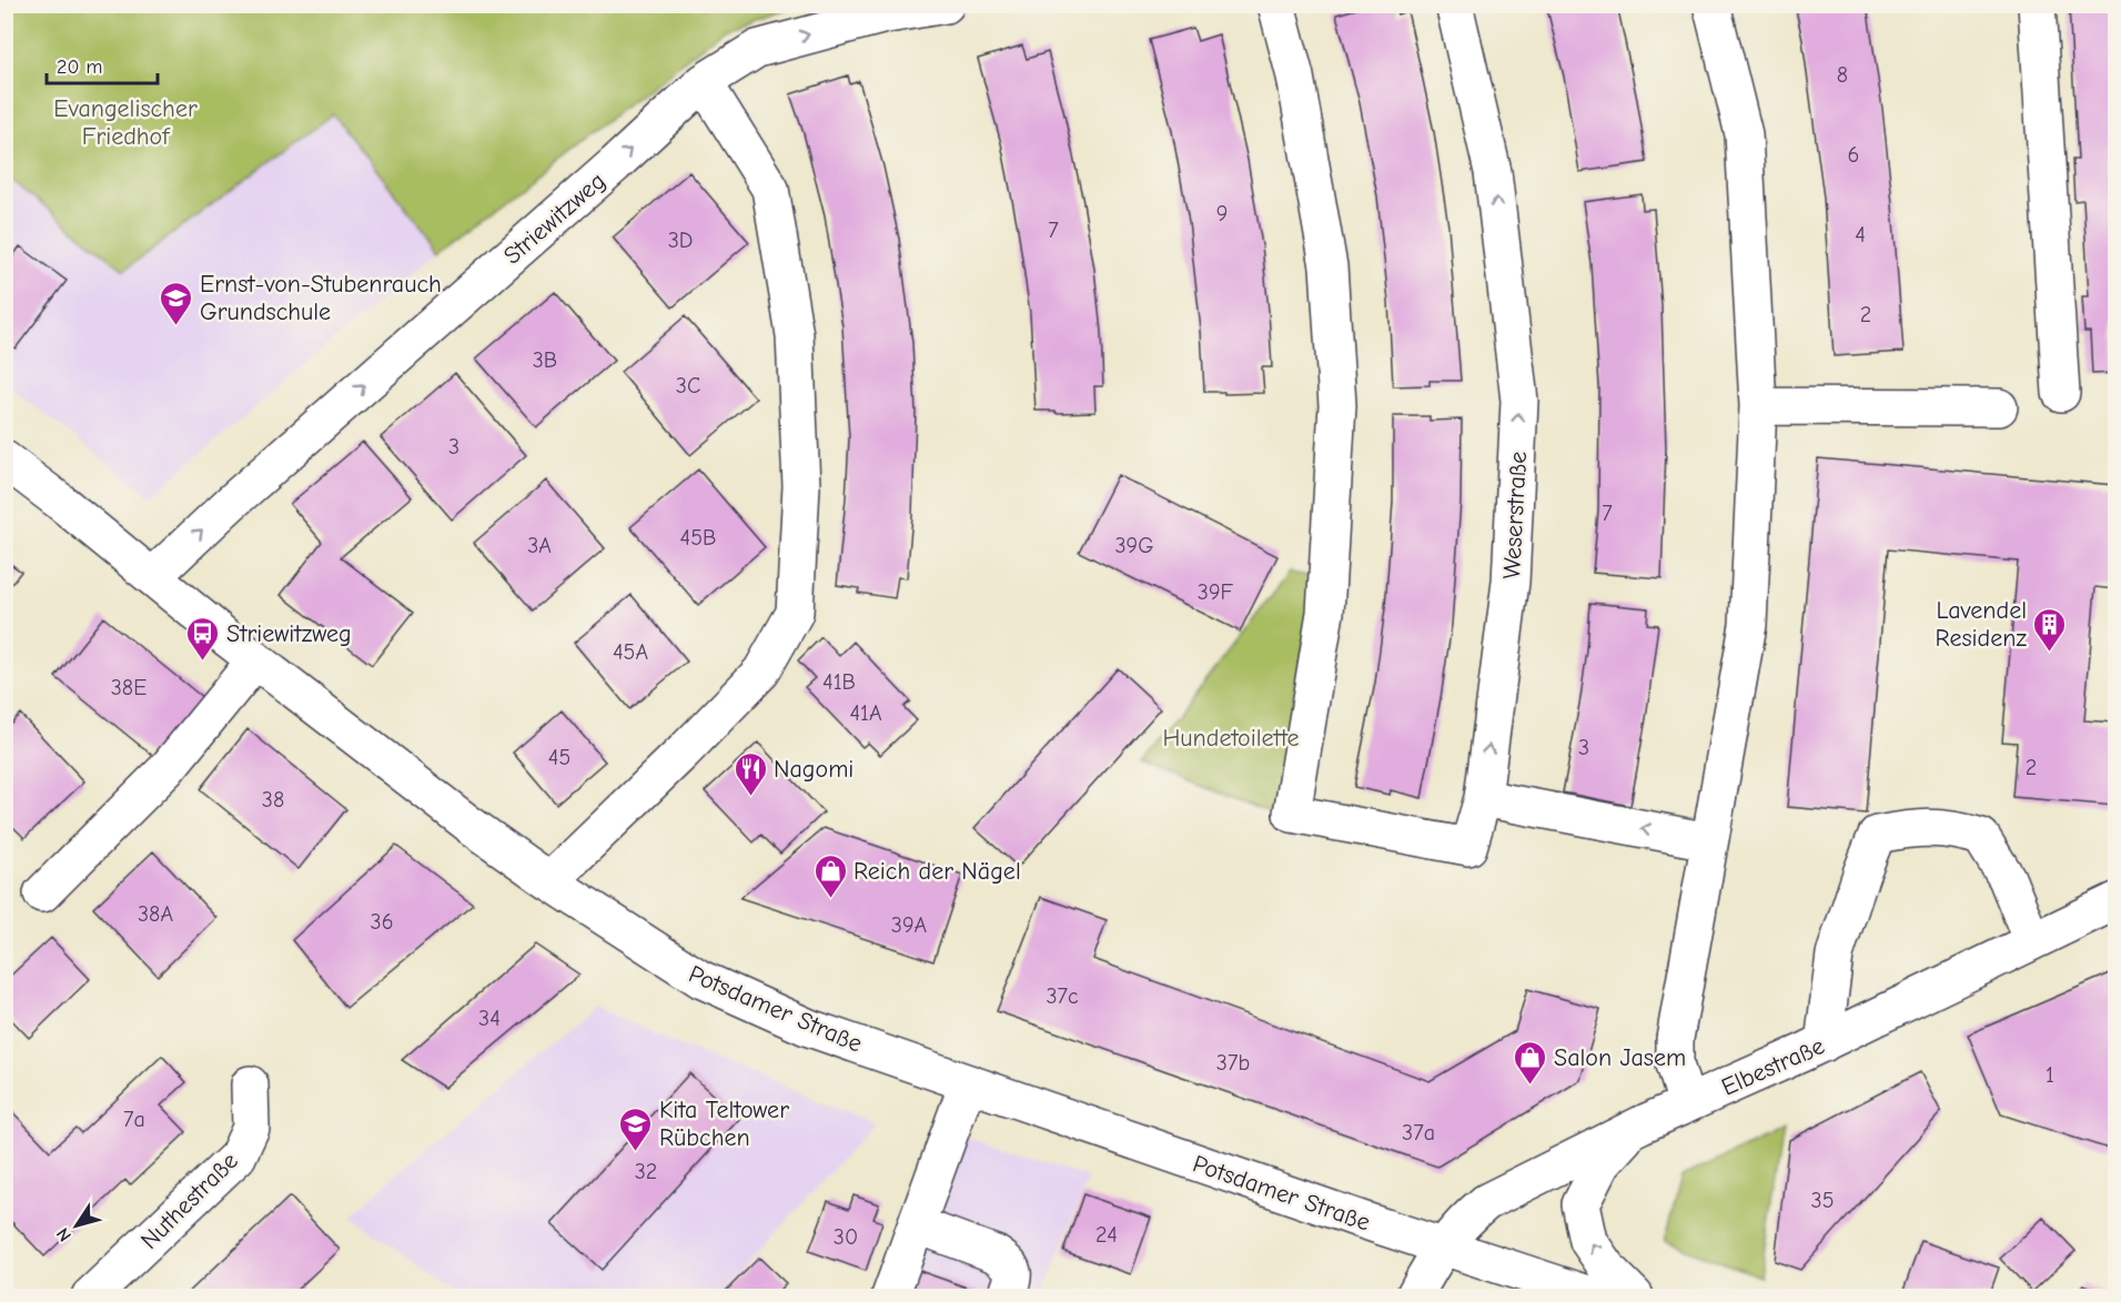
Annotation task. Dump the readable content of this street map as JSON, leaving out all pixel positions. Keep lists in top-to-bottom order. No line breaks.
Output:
{"streets":{"street":["Striewitzweg","Weserstraße","Potsdamer Straße","Elbestraße","Nuthestraße"]},"crossings":[["Striewitzweg","Potsdamer Straße"],["Potsdamer Straße","Elbestraße"]],"one_way":["Striewitzweg"],"parks":["Evangelischer Friedhof","Hundetoilette"],"places":{"school or university":["Ernst-von-Stubenrauch Grundschule","Kita Teltower Rübchen"],"building":["Lavendel Residenz"],"bus stop":["Striewitzweg"],"restaurant":["Nagomi"],"shop":["Reich der Nägel","Salon Jasem"]},"house_numbers":["8","6","9","7","4","3D","2","3B","3C","3","7","45B","3A","39G","39F","45A","41B","38E","41A","3","45","2","38","38A","36","39A","37c","34","37b","1","7a","37a","32","35","24","30"],"scale_bar":"20 m","north":"bottom left"}
